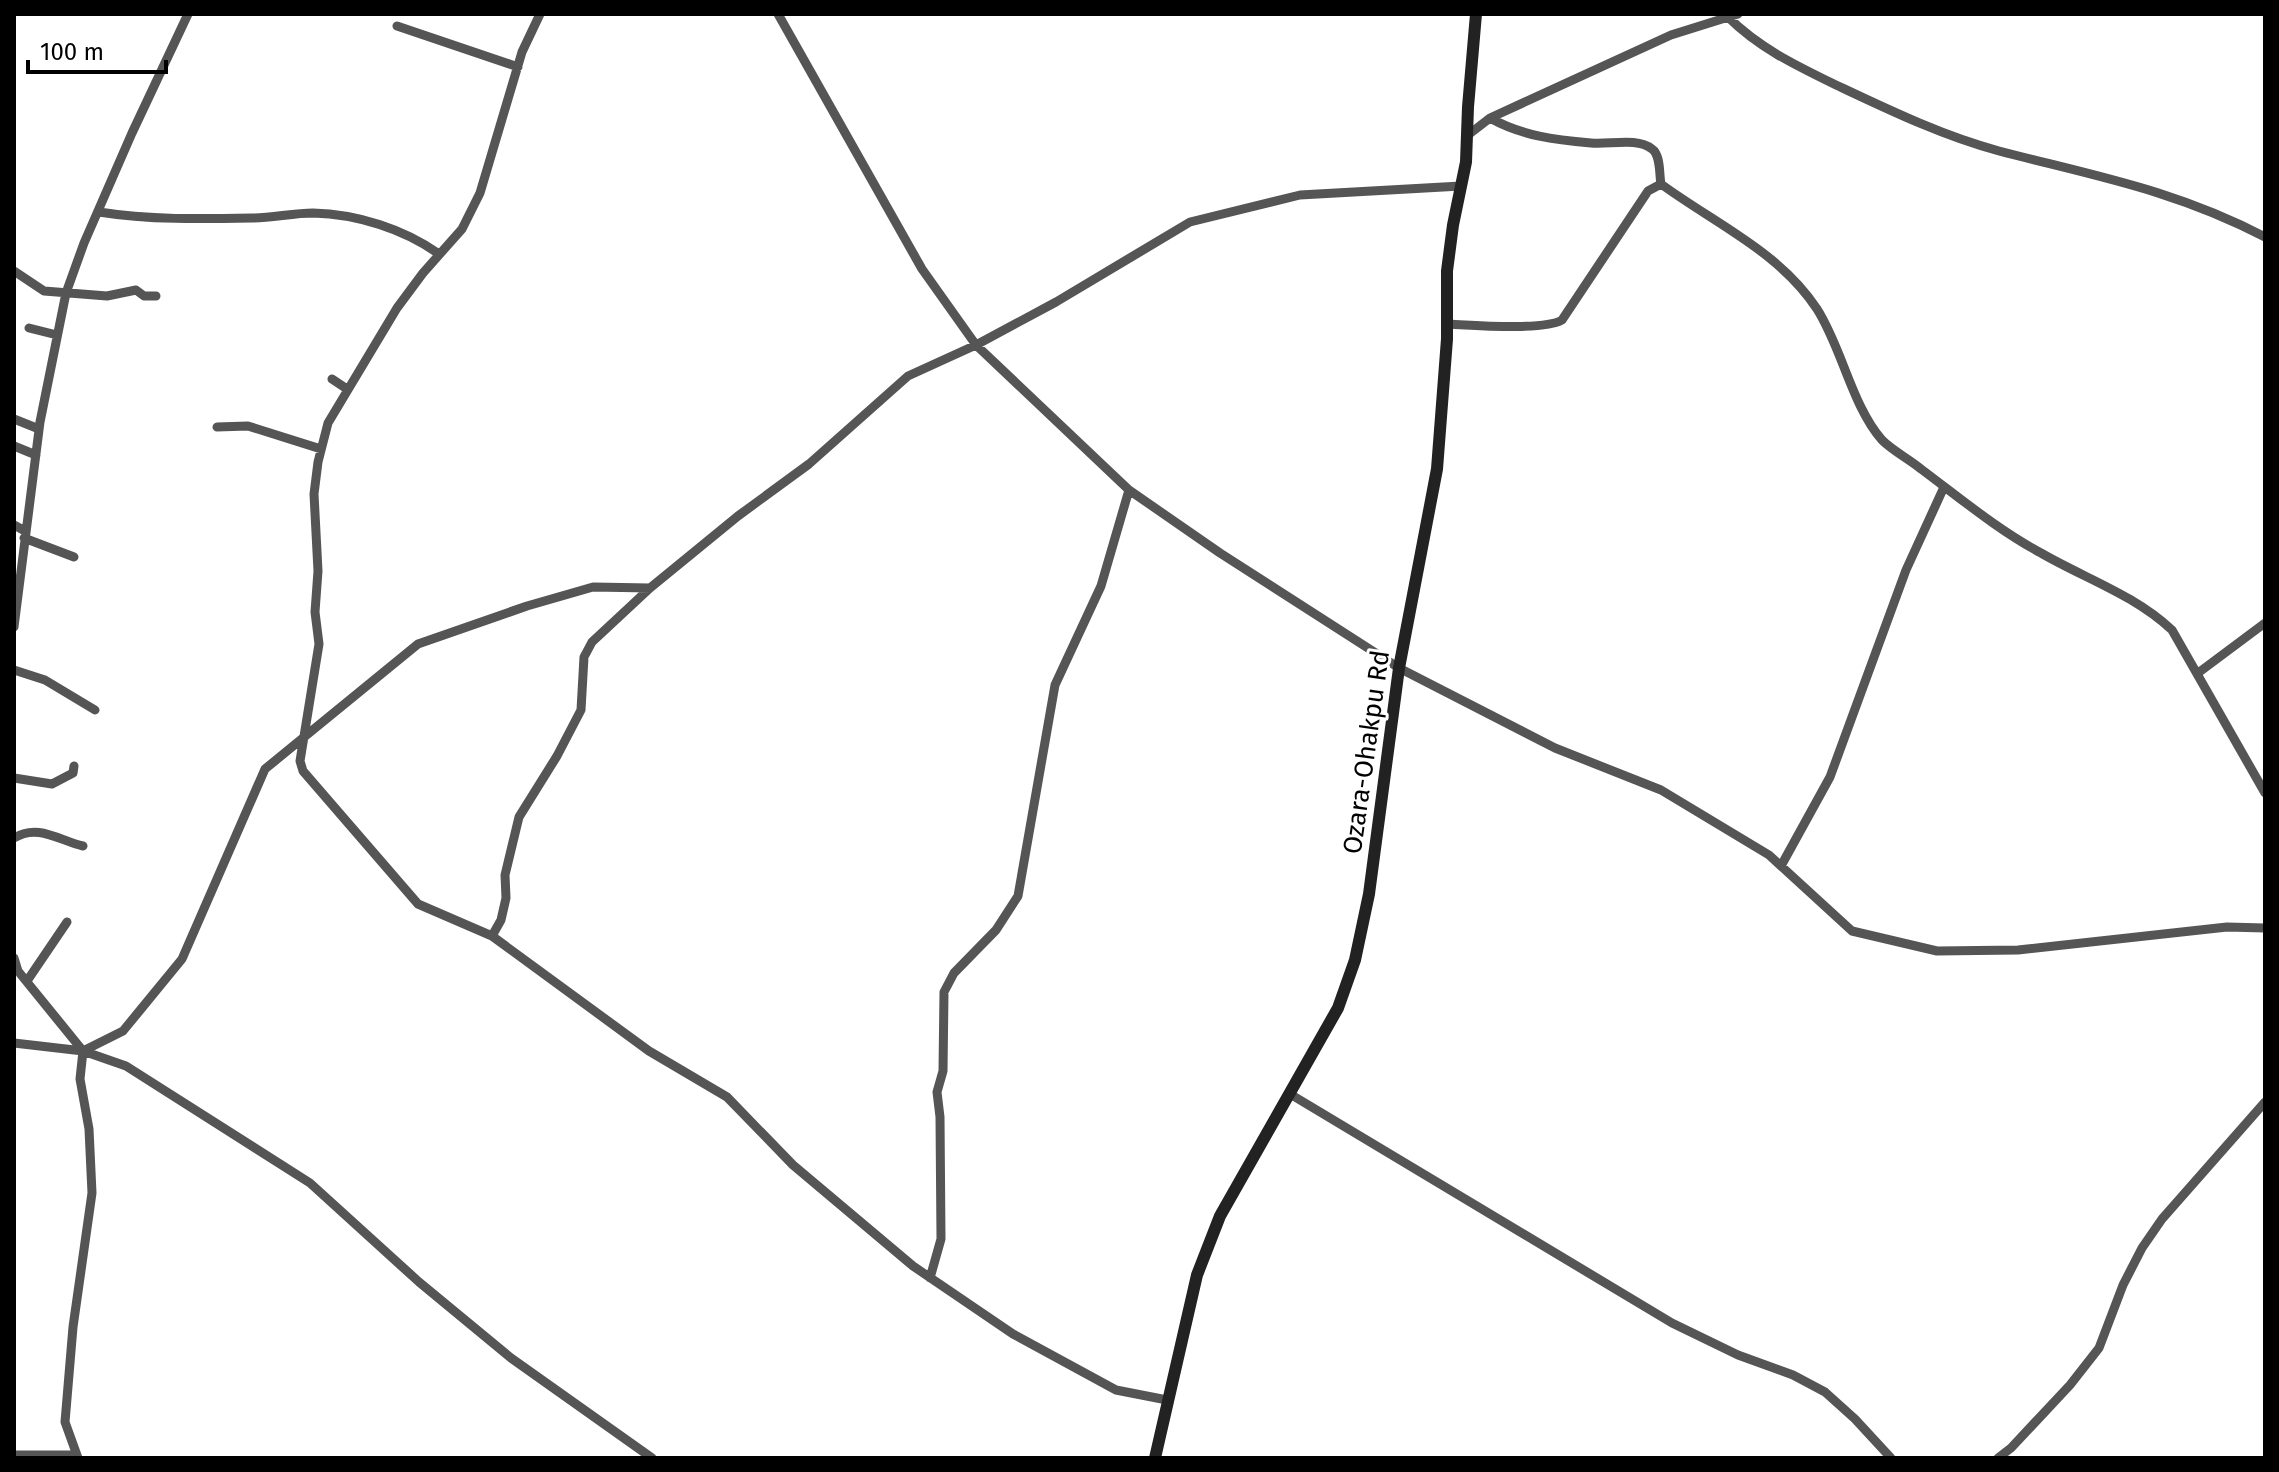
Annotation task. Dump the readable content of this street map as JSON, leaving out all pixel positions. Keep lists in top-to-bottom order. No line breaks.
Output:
{"streets":{"main road":["Ozara-Ohakpu Rd"]},"scale_bar":"100 m"}
